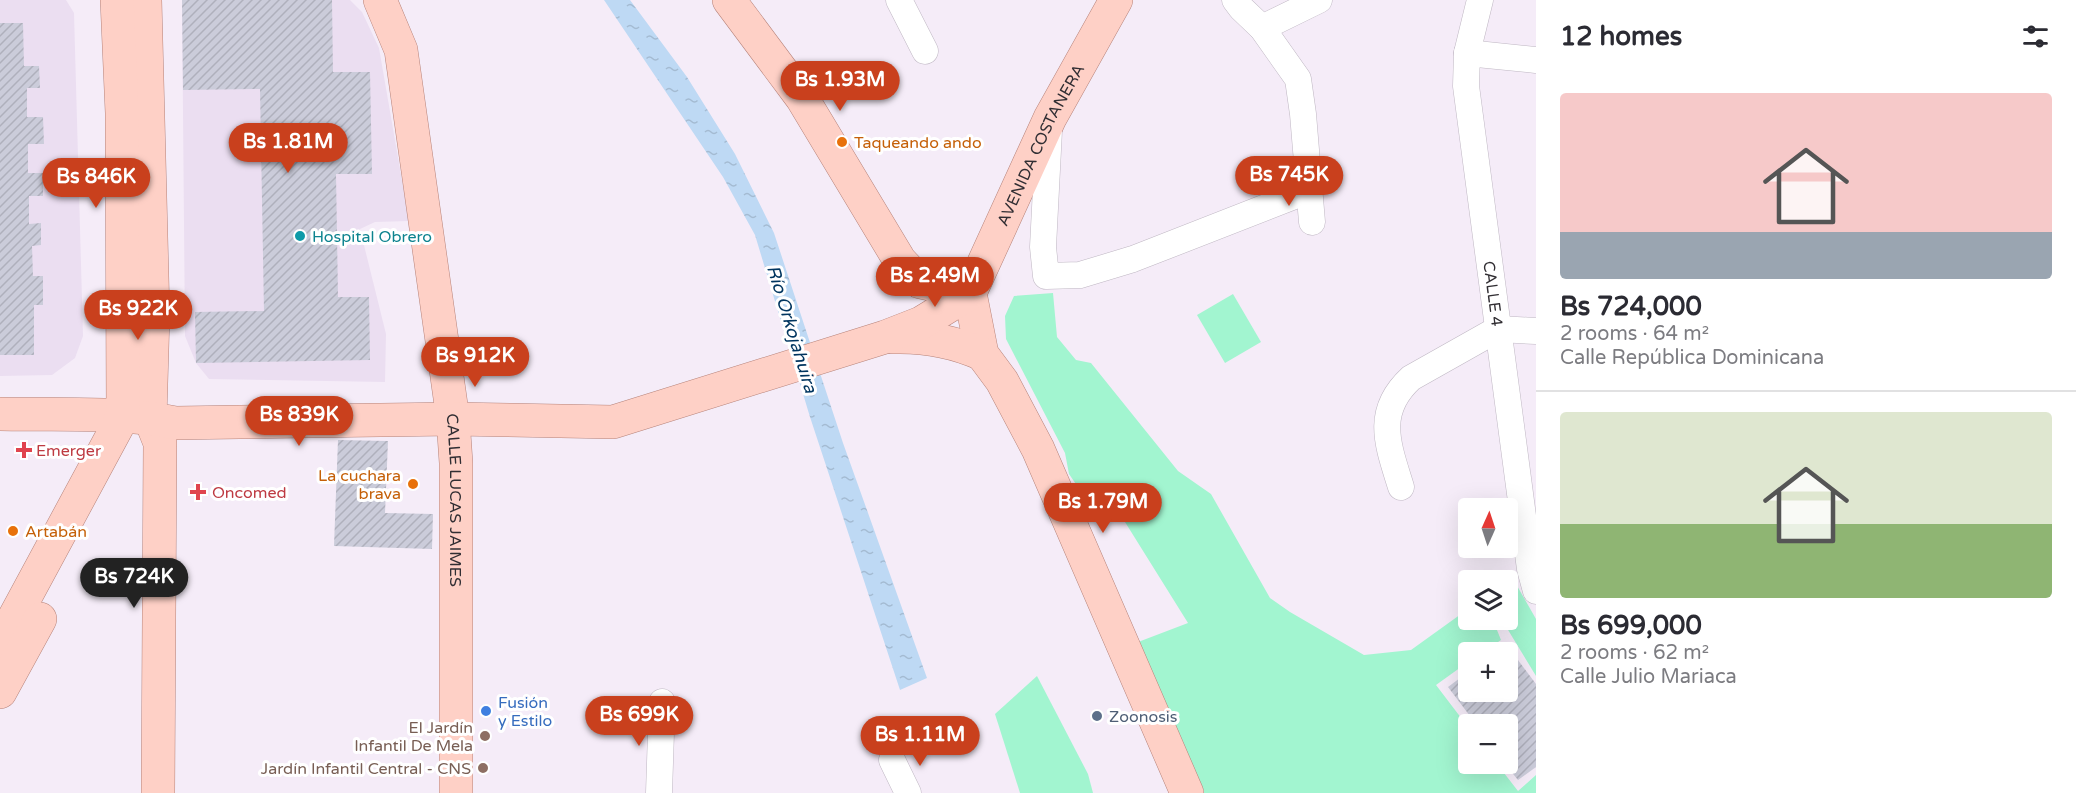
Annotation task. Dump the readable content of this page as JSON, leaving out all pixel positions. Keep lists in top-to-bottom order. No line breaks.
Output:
{"streets":{"main road":["AVENIDA COSTANERA","CALLE LUCAS JAIMES"],"street":["CALLE 4"]},"water":["Río Orkojahuira"],"places":{"other":["Taqueando ando","Hospital Obrero","La cuchara brava","Artabán","Fusión y Estilo","Zoonosis","El Jardín Infantil De Mela","Jardín Infantil Central - CNS"],"health":["Emerger","Oncomed"]},"north":"top","page":{"heading":"12 homes","price":["Bs 1.93M","Bs 1.81M","Bs 745K","Bs 846K","Bs 2.49M","Bs 922K","Bs 912K","Bs 839K","Bs 1.79M","Bs 724K","Bs 699K","Bs 1.11M"],"list":[{"name":"Bs 724,000","note":"2 rooms · 64 m² · Calle República Dominicana"},{"name":"Bs 699,000","note":"2 rooms · 62 m² · Calle Julio Mariaca"}],"map_buttons":["+","−"]}}
